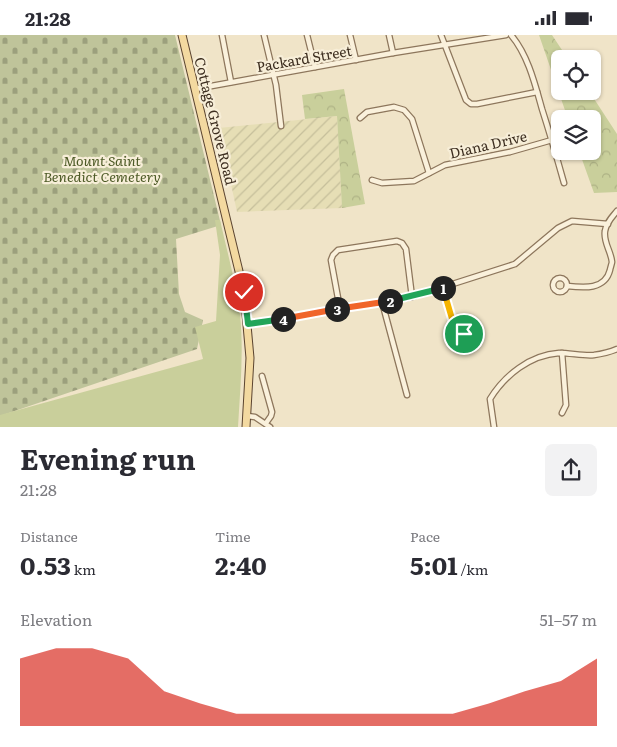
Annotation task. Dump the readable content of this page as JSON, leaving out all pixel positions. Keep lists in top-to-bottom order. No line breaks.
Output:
{"streets":{"main road":["Cottage Grove Road"],"street":["Packard Street","Diana Drive"]},"crossings":[["Packard Street","Cottage Grove Road"]],"parks":["Mount Saint Benedict Cemetery"],"page":{"status":"21:28","pins":["1","2","3","4"],"heading":["Evening run","21:28"],"stats":[["Distance","0.53 km"],["Time","2:40"],["Pace","5:01 /km"]],"chart":["Elevation","51–57 m"]}}
